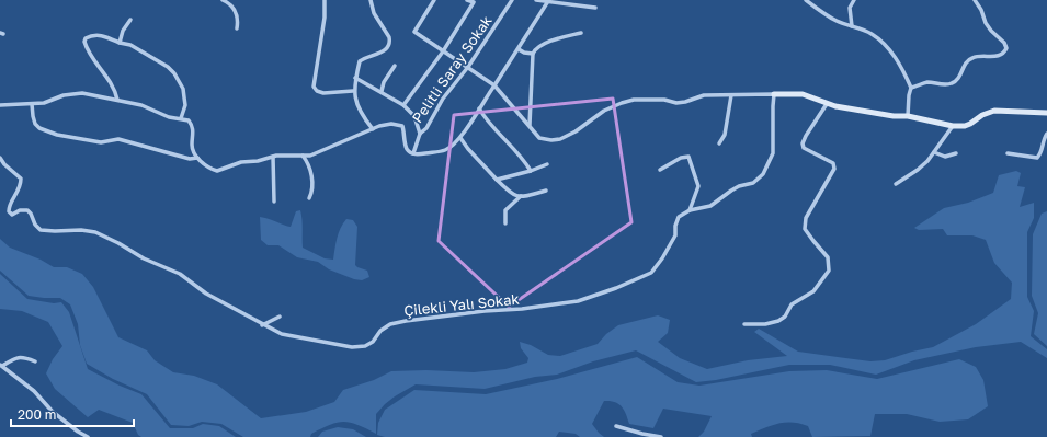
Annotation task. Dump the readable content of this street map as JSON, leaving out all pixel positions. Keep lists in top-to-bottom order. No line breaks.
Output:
{"streets":{"street":["Pelitli Saray Sokak","Çilekli Yalı Sokak"]},"scale_bar":"200 m"}
